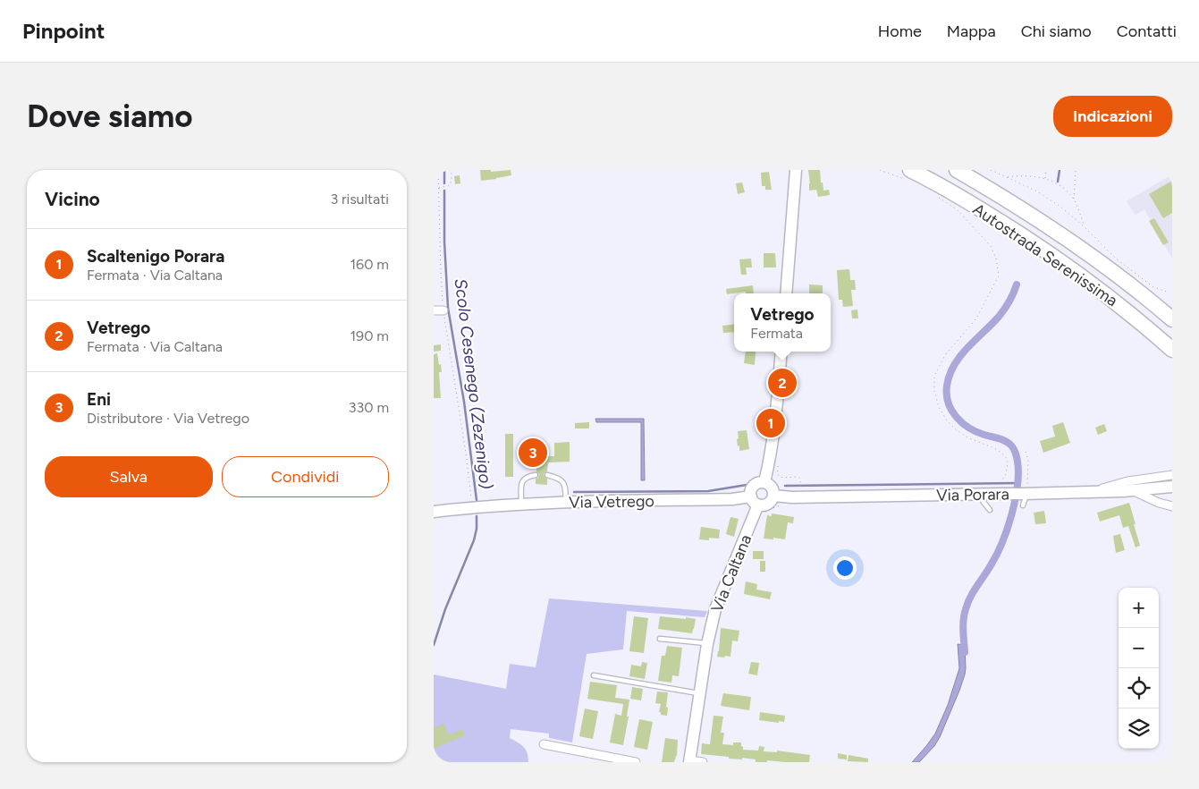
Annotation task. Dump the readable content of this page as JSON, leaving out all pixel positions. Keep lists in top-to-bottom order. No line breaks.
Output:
{"streets":{"highway":["Autostrada Serenissima"],"main road":["Via Porara","Via Vetrego","Via Caltana"]},"crossings":[["Via Porara","Via Vetrego"],["Via Porara","Via Caltana"],["Via Vetrego","Via Caltana"]],"water":["Scolo Cesenego (Zezenigo)"],"page":{"header":"Pinpoint","nav":["Home","Mappa","Chi siamo","Contatti"],"buttons":["Indicazioni",["Salva","Condividi"]],"title":"Dove siamo","heading":["Vicino","3 risultati"],"list":[{"mark":"1","name":"Scaltenigo Porara","note":"Fermata · Via Caltana","value":"160 m"},{"mark":"2","name":"Vetrego","note":"Fermata · Via Caltana","value":"190 m"},{"mark":"3","name":"Eni","note":"Distributore · Via Vetrego","value":"330 m"}],"popup":["Vetrego","Fermata"],"pins":["2","1","3"],"map_buttons":["+","−"]}}
